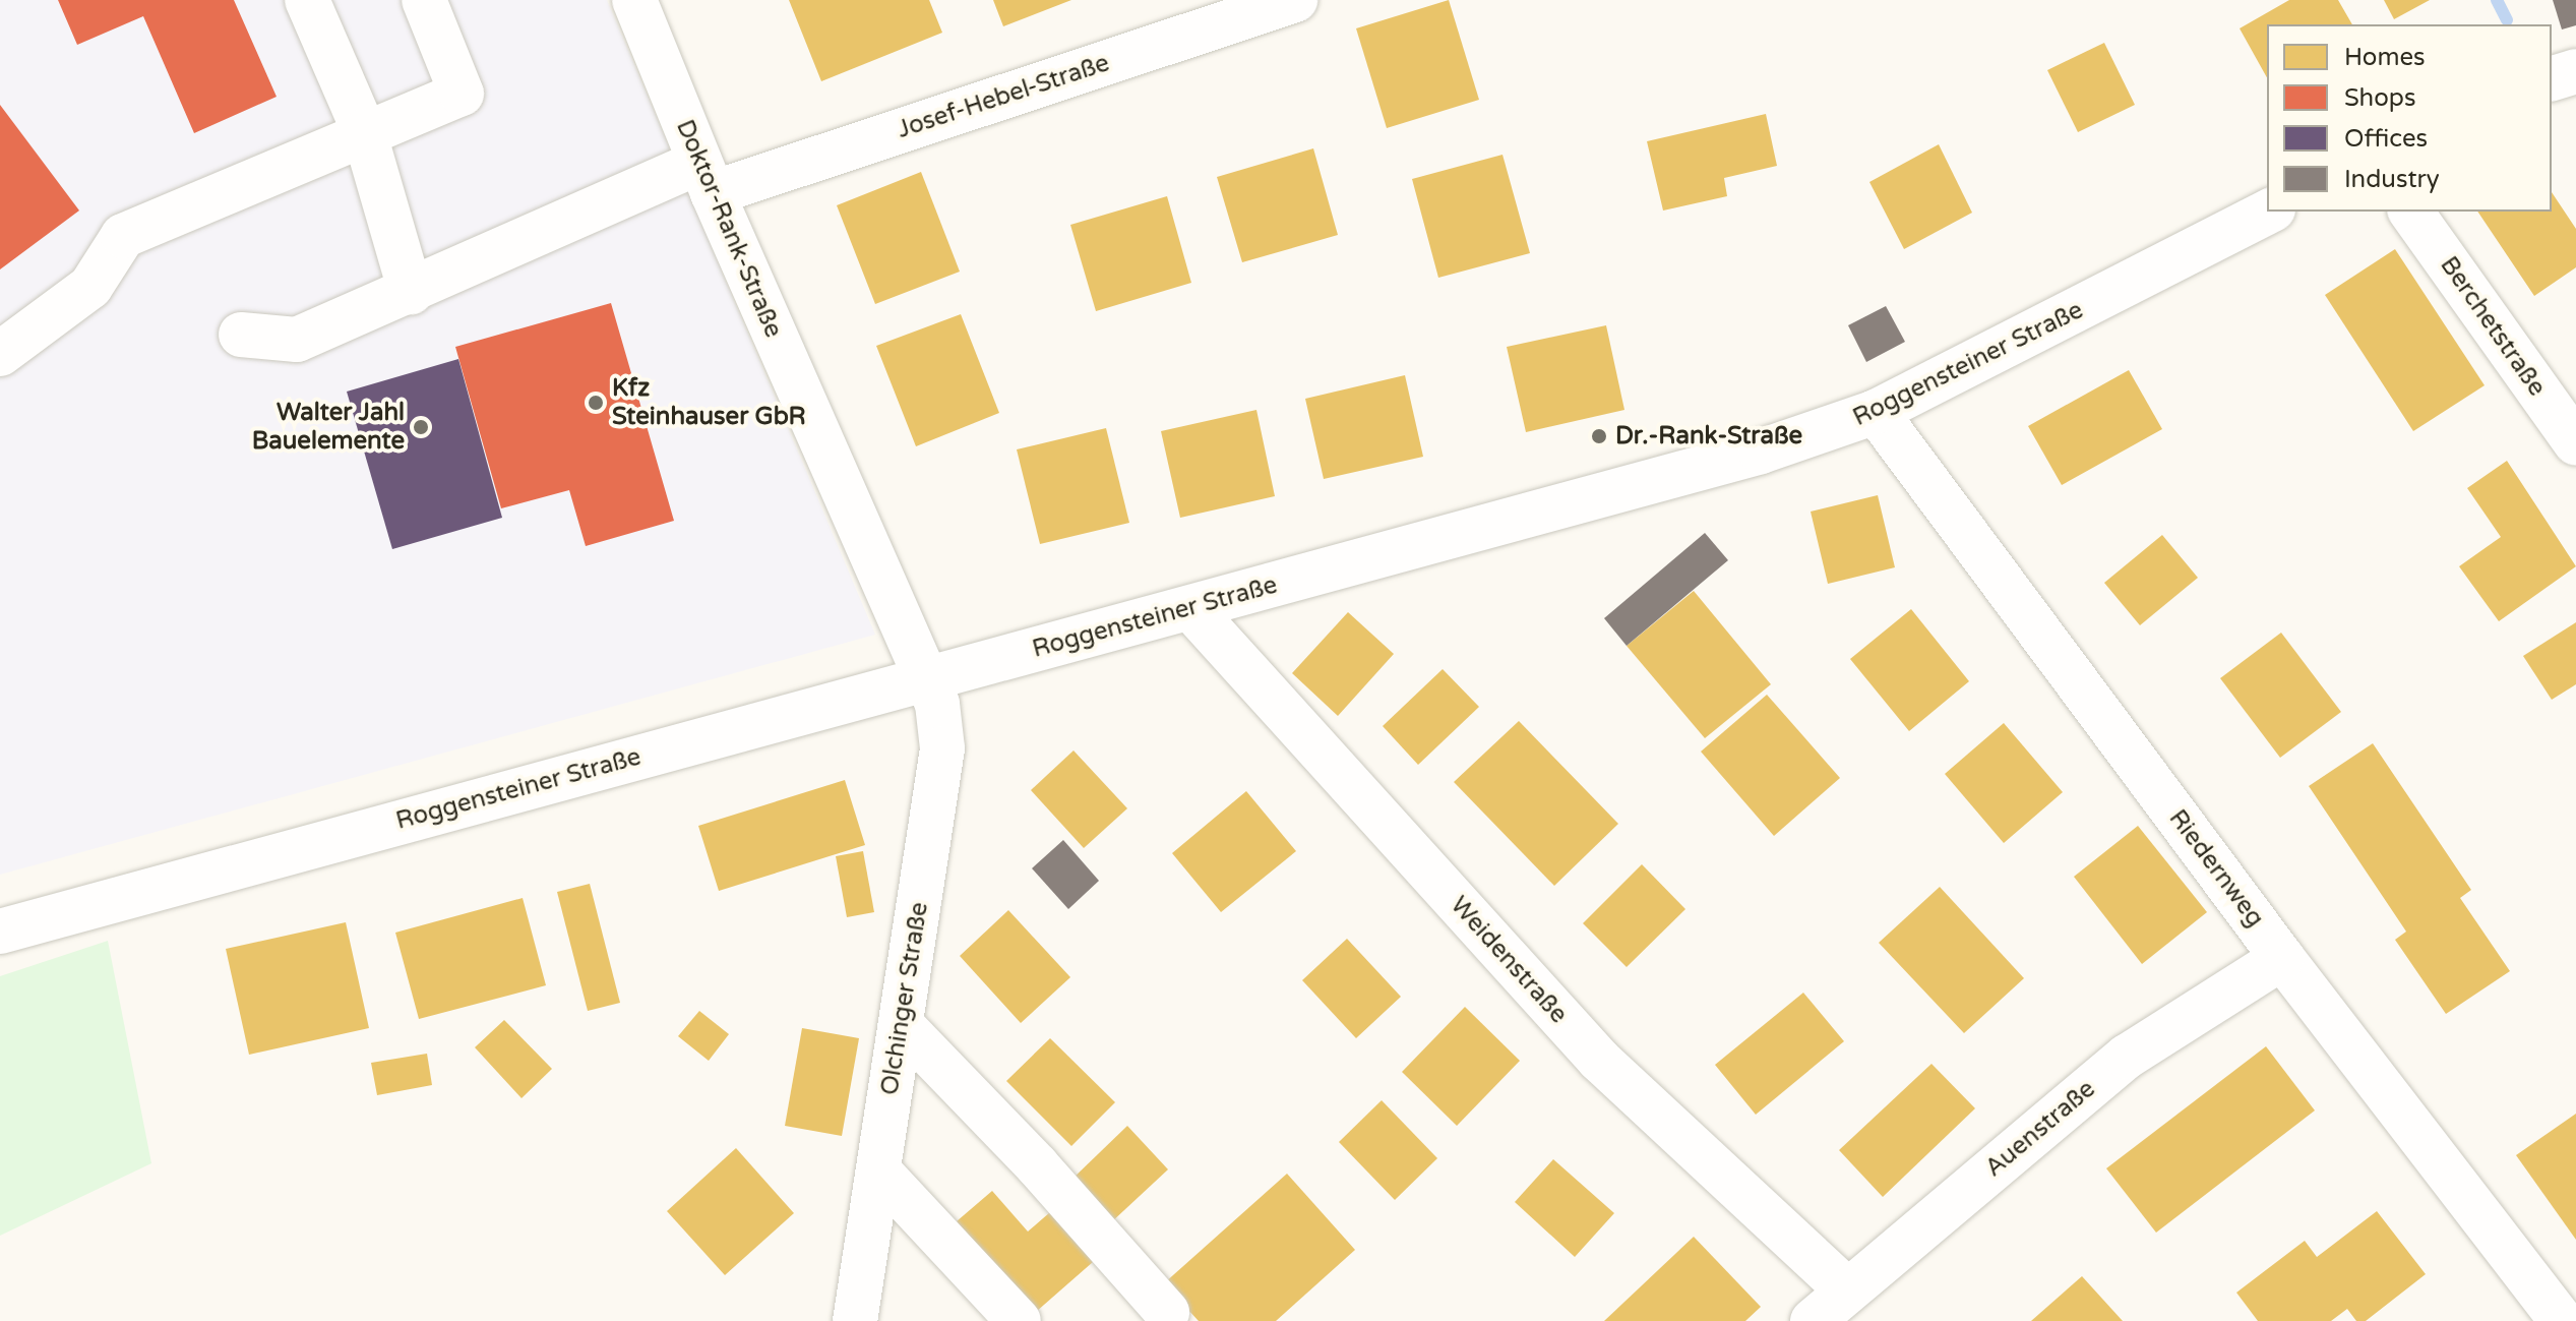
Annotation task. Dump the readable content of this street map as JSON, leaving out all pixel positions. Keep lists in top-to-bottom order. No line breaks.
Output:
{"streets":{"street":["Josef-Hebel-Straße","Doktor-Rank-Straße","Berchetstraße","Roggensteiner Straße","Riedernweg","Weidenstraße","Olchinger Straße","Auenstraße"]},"crossings":[["Josef-Hebel-Straße","Doktor-Rank-Straße"],["Doktor-Rank-Straße","Roggensteiner Straße"],["Doktor-Rank-Straße","Olchinger Straße"],["Roggensteiner Straße","Riedernweg"],["Roggensteiner Straße","Weidenstraße"],["Roggensteiner Straße","Olchinger Straße"],["Riedernweg","Auenstraße"],["Weidenstraße","Auenstraße"]],"places":["Kfz Steinhauser GbR","Walter Jahl Bauelemente","Dr.-Rank-Straße"],"legend":["Homes","Shops","Offices","Industry"]}
